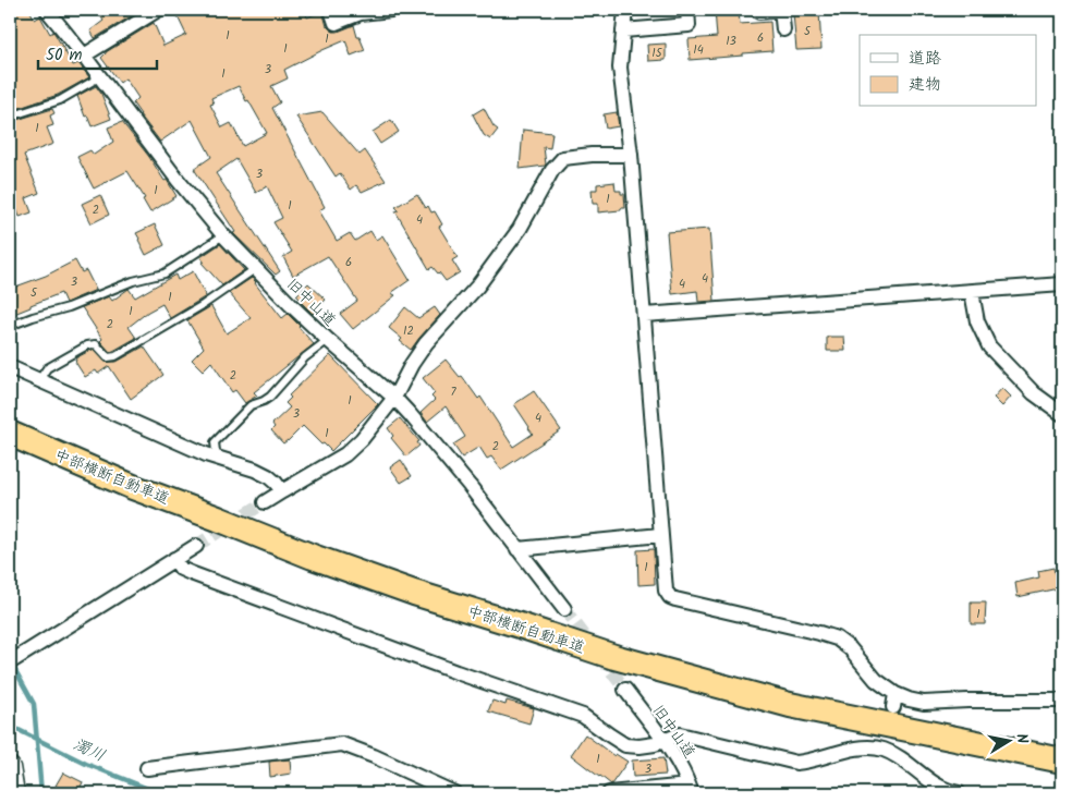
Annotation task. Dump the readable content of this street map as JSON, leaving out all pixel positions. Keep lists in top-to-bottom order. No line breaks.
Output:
{"streets":{"highway":["中部横断自動車道"],"street":["旧中山道"]},"water":["濁川"],"house_numbers":["5","1","6","1","13","1","14","15","3","1","1","3","1","1","1","2","4","6","4","3","4","5","1","1","2","12","2","7","1","3","4","1","2","1","1","1","3"],"legend":["道路","建物"],"scale_bar":"50 m","north":"right"}
